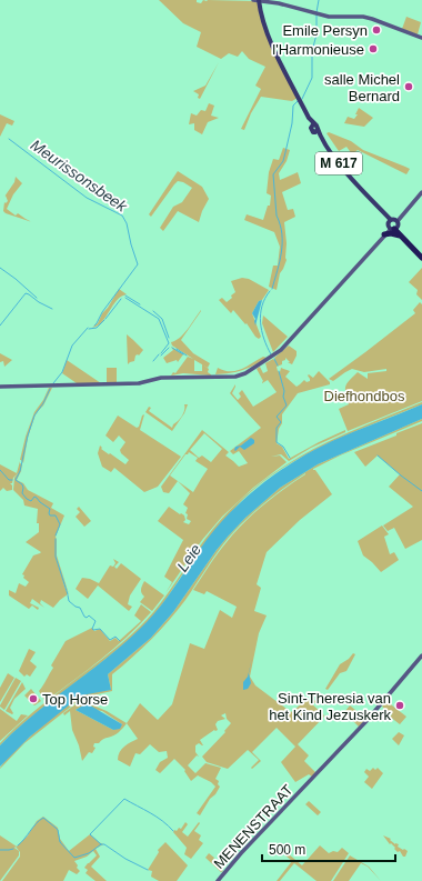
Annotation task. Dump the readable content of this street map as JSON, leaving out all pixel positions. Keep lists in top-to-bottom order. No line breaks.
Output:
{"streets":{"main road":["M 617","MENENSTRAAT"]},"water":["Meurissonsbeek","Leie"],"parks":["Diefhondbos"],"places":["Emile Persyn","l'Harmonieuse","salle Michel Bernard","Top Horse","Sint-Theresia van het Kind Jezuskerk"],"scale_bar":"500 m"}
